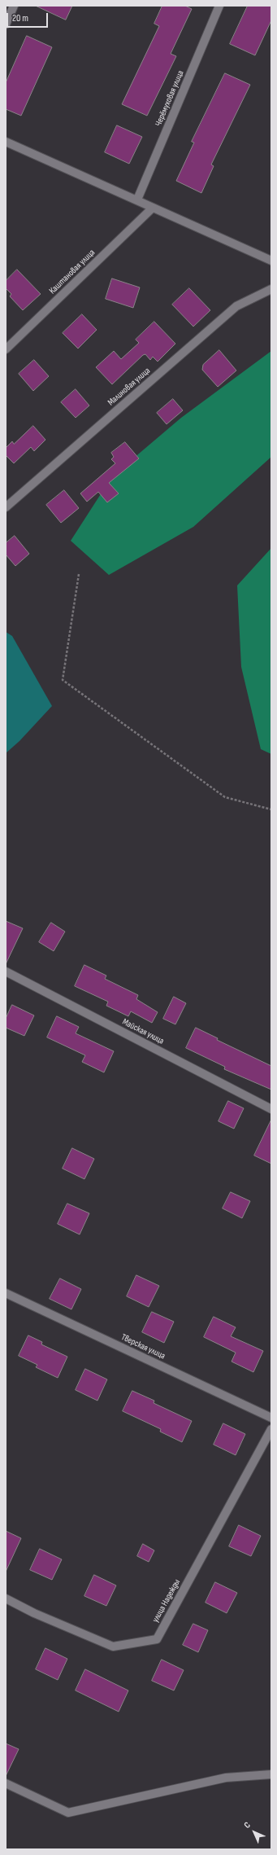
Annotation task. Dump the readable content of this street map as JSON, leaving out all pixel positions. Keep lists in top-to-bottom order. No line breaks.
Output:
{"streets":{"street":["Черёмуховая улица","Каштановая улица","Малиновая улица","Майская улица","Тверская улица","улица Надежды"]},"scale_bar":"20 m","north":"top left"}
